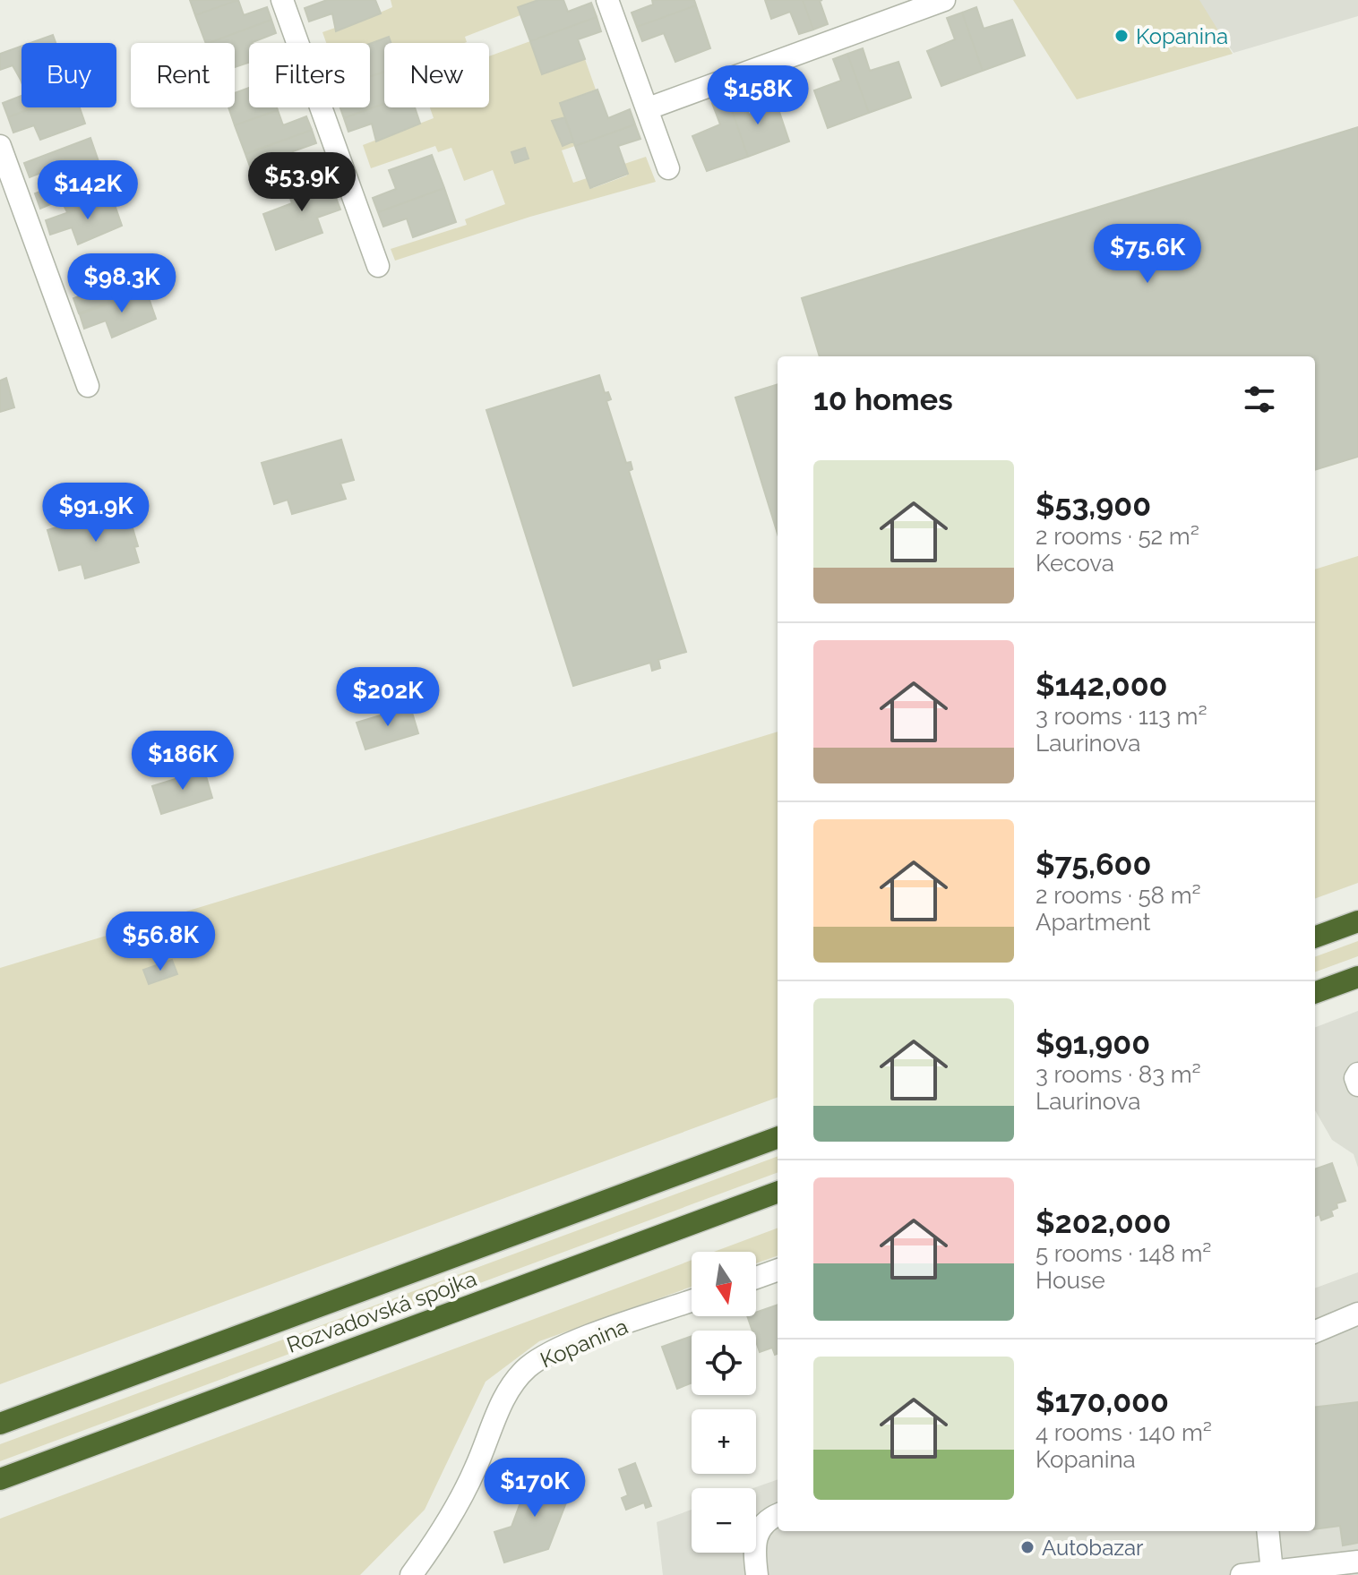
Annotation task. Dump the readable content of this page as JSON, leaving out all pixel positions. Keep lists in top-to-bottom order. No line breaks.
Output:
{"streets":{"highway":["Rozvadovská spojka"],"street":["Kopanina"]},"places":["Kopanina","Autobazar"],"north":"bottom","page":{"chip":["Buy","Rent","Filters","New"],"price":["$158K","$53.9K","$142K","$75.6K","$98.3K","$91.9K","$202K","$186K","$56.8K","$170K"],"heading":"10 homes","list":[{"name":"$53,900","note":"2 rooms · 52 m² · Kecova"},{"name":"$142,000","note":"3 rooms · 113 m² · Laurinova"},{"name":"$75,600","note":"2 rooms · 58 m² · Apartment"},{"name":"$91,900","note":"3 rooms · 83 m² · Laurinova"},{"name":"$202,000","note":"5 rooms · 148 m² · House"},{"name":"$170,000","note":"4 rooms · 140 m² · Kopanina"}],"map_buttons":["+","−"]}}
